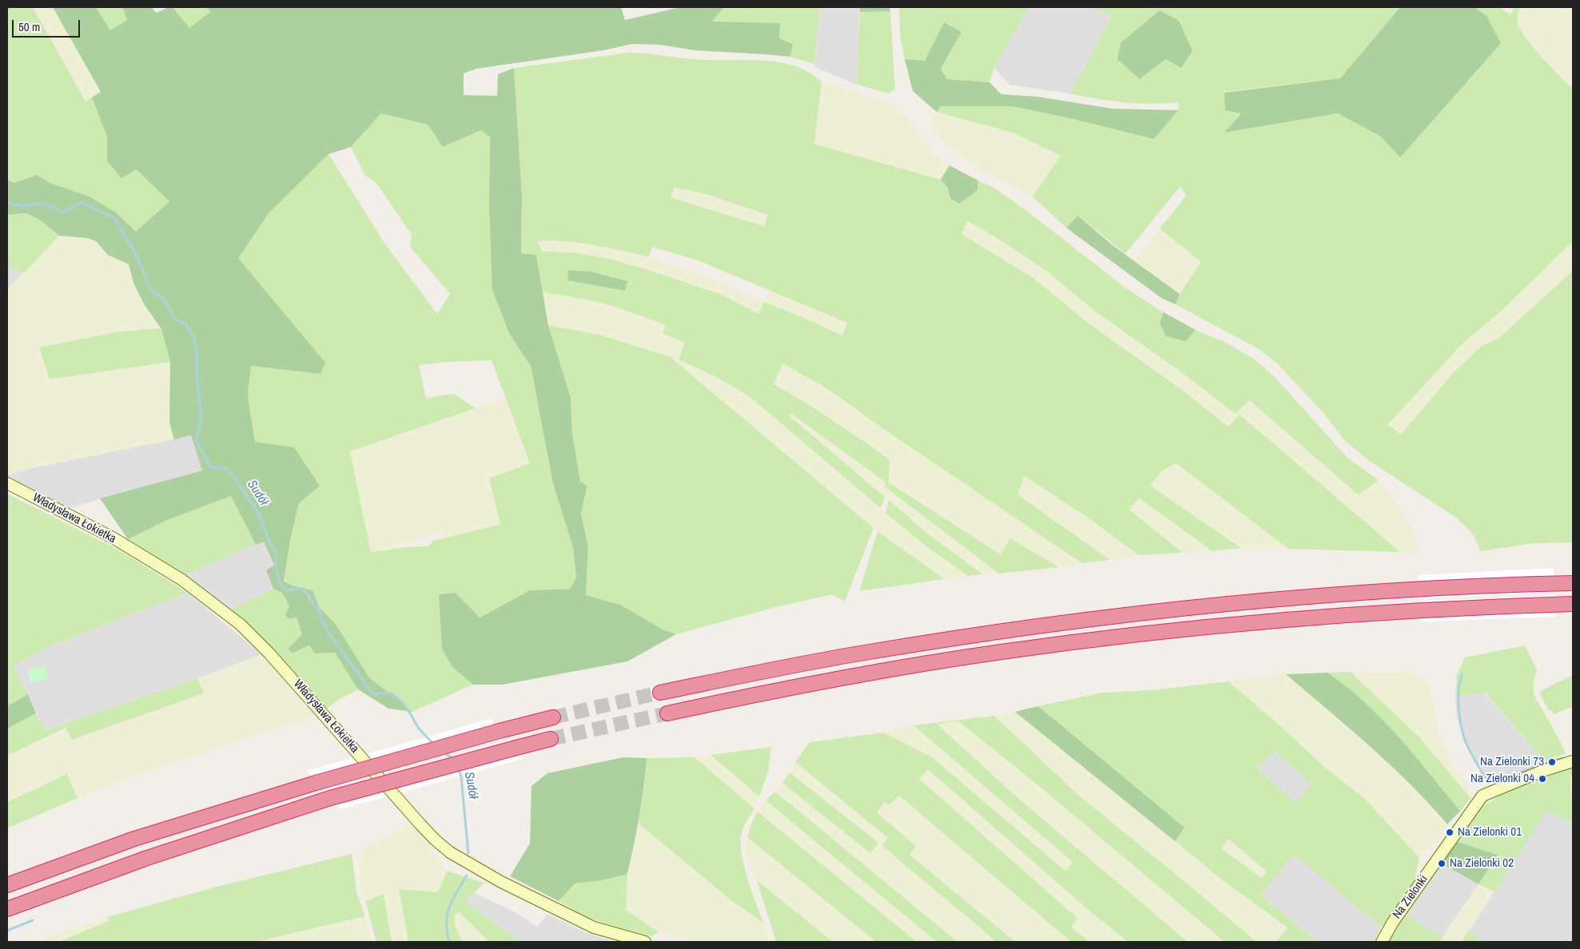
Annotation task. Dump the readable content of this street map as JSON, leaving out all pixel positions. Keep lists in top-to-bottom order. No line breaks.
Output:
{"streets":{"street":["Władysława Łokietka","Na Zielonki"]},"water":["Sudół"],"places":["Na Zielonki 73","Na Zielonki 04","Na Zielonki 01","Na Zielonki 02"],"scale_bar":"50 m"}
